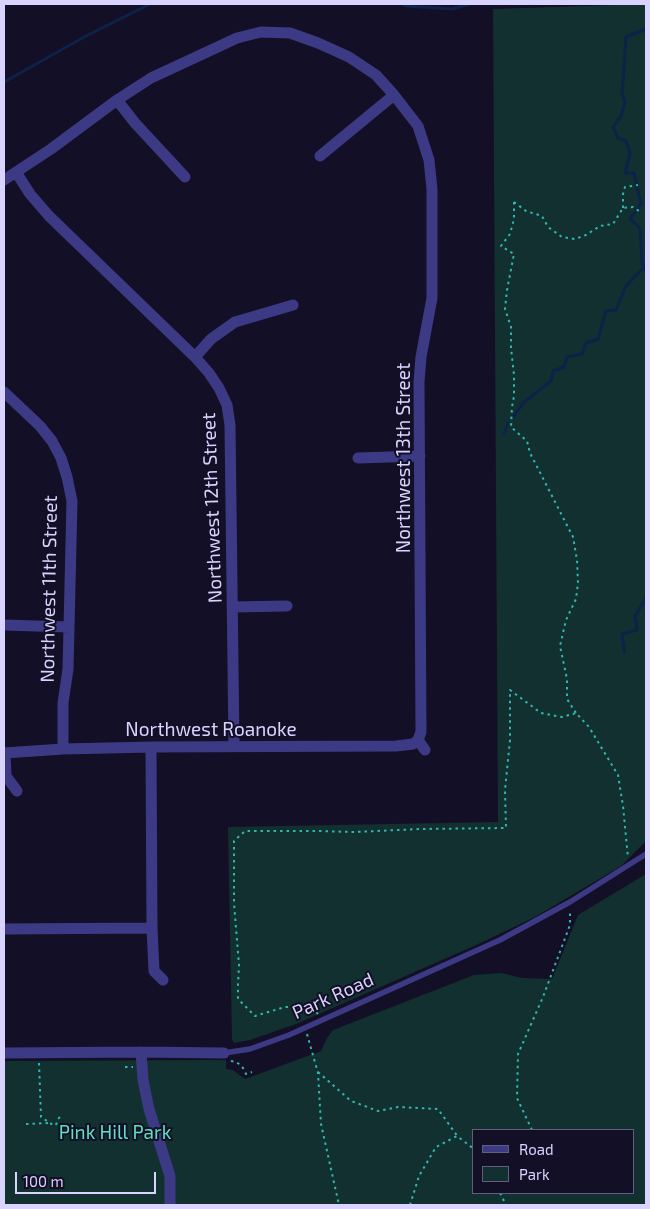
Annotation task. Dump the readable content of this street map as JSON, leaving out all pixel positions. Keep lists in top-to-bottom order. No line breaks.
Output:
{"streets":{"street":["Northwest 13th Street","Northwest 12th Street","Northwest 11th Street","Northwest Roanoke","Park Road"]},"crossings":[["Northwest 13th Street","Northwest 12th Street"],["Northwest 13th Street","Northwest Roanoke"],["Northwest 12th Street","Northwest Roanoke"],["Northwest 11th Street","Northwest Roanoke"]],"parks":["Pink Hill Park"],"legend":["Road","Park"],"scale_bar":"100 m"}
